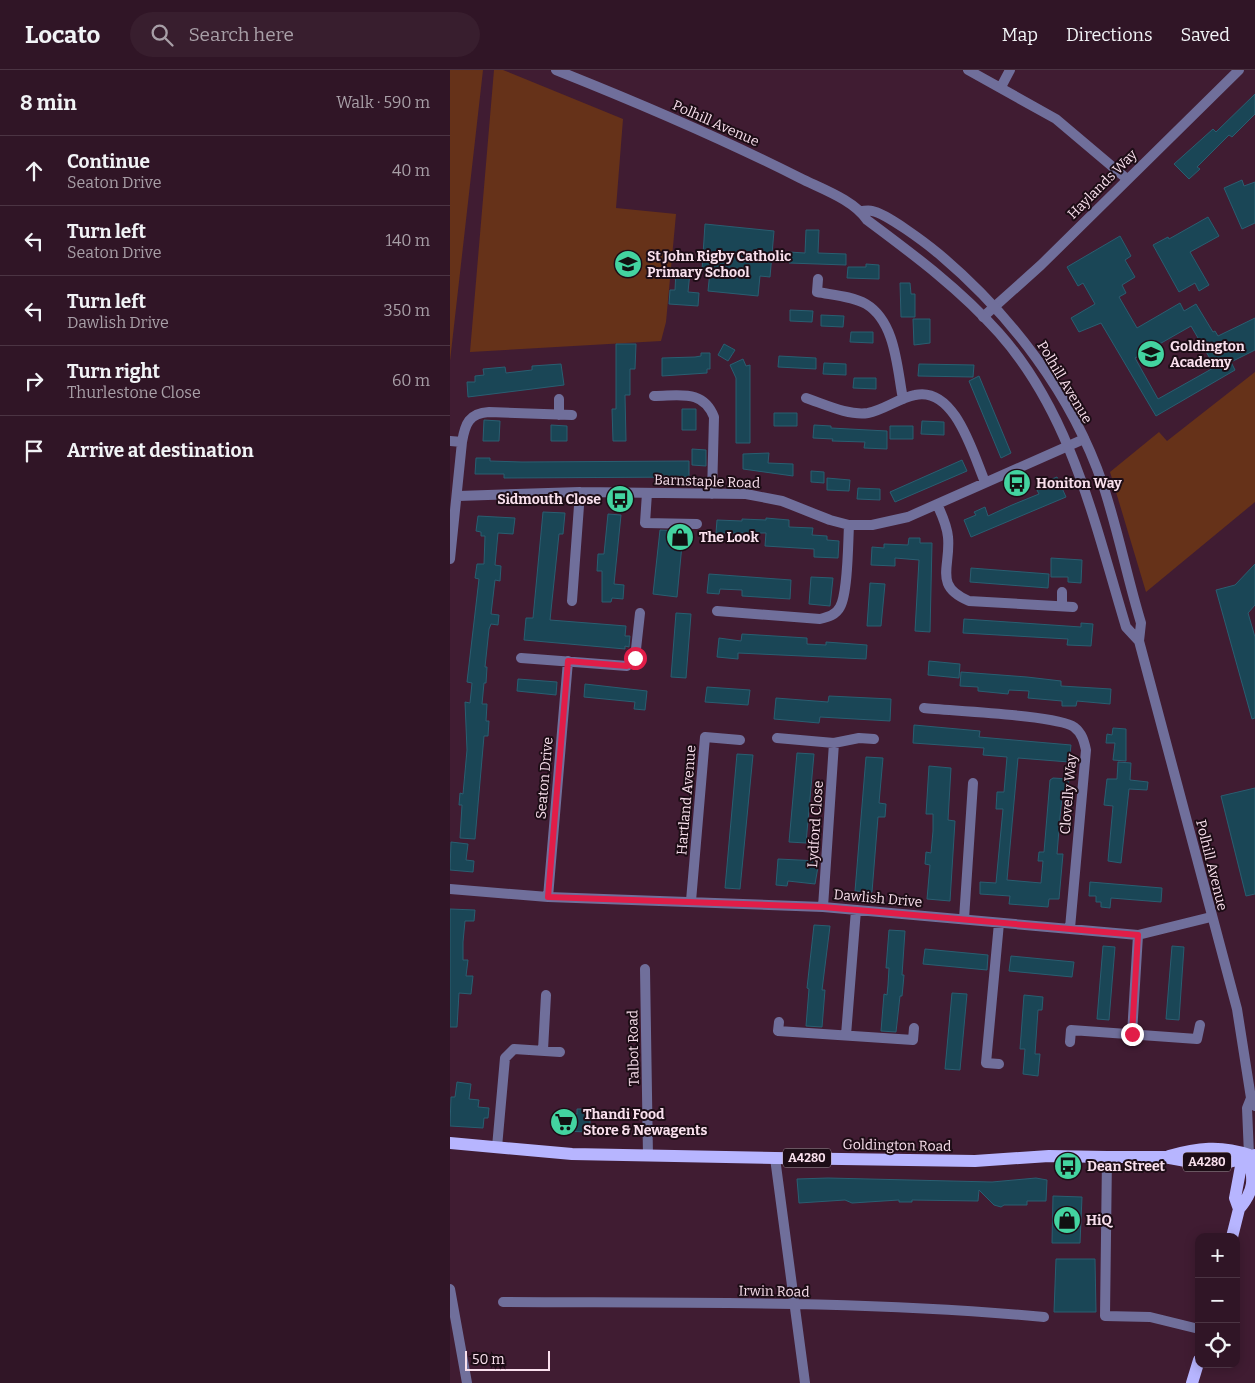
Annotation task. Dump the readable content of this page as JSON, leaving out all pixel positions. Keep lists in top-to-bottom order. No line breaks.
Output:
{"streets":{"main road":["Goldington Road","A4280"],"street":["Polhill Avenue","Haylands Way","Barnstaple Road","Seaton Drive","Clovelly Way","Hartland Avenue","Lydford Close","Dawlish Drive","Talbot Road","Irwin Road"]},"crossings":[["Polhill Avenue","Haylands Way"],["Polhill Avenue","Barnstaple Road"],["Polhill Avenue","Dawlish Drive"],["Polhill Avenue","Goldington Road"],["Seaton Drive","Dawlish Drive"],["Clovelly Way","Dawlish Drive"],["Hartland Avenue","Dawlish Drive"],["Lydford Close","Dawlish Drive"],["Talbot Road","Goldington Road"]],"places":{"school or university":["St John Rigby Catholic Primary School","Goldington Academy"],"bus stop":["Honiton Way","Sidmouth Close","Dean Street"],"shop":["The Look","HiQ"],"supermarket":["Thandi Food Store & Newagents"]},"scale_bar":"50 m","page":{"header":"Locato","search":"Search here","nav":["Map","Directions","Saved"],"heading":["8 min","Walk · 590 m"],"list":[["Continue","Seaton Drive","40 m"],["Turn left","Seaton Drive","140 m"],["Turn left","Dawlish Drive","350 m"],["Turn right","Thurlestone Close","60 m"],"Arrive at destination"],"map_buttons":["+","−"],"scale":"50 m"}}
